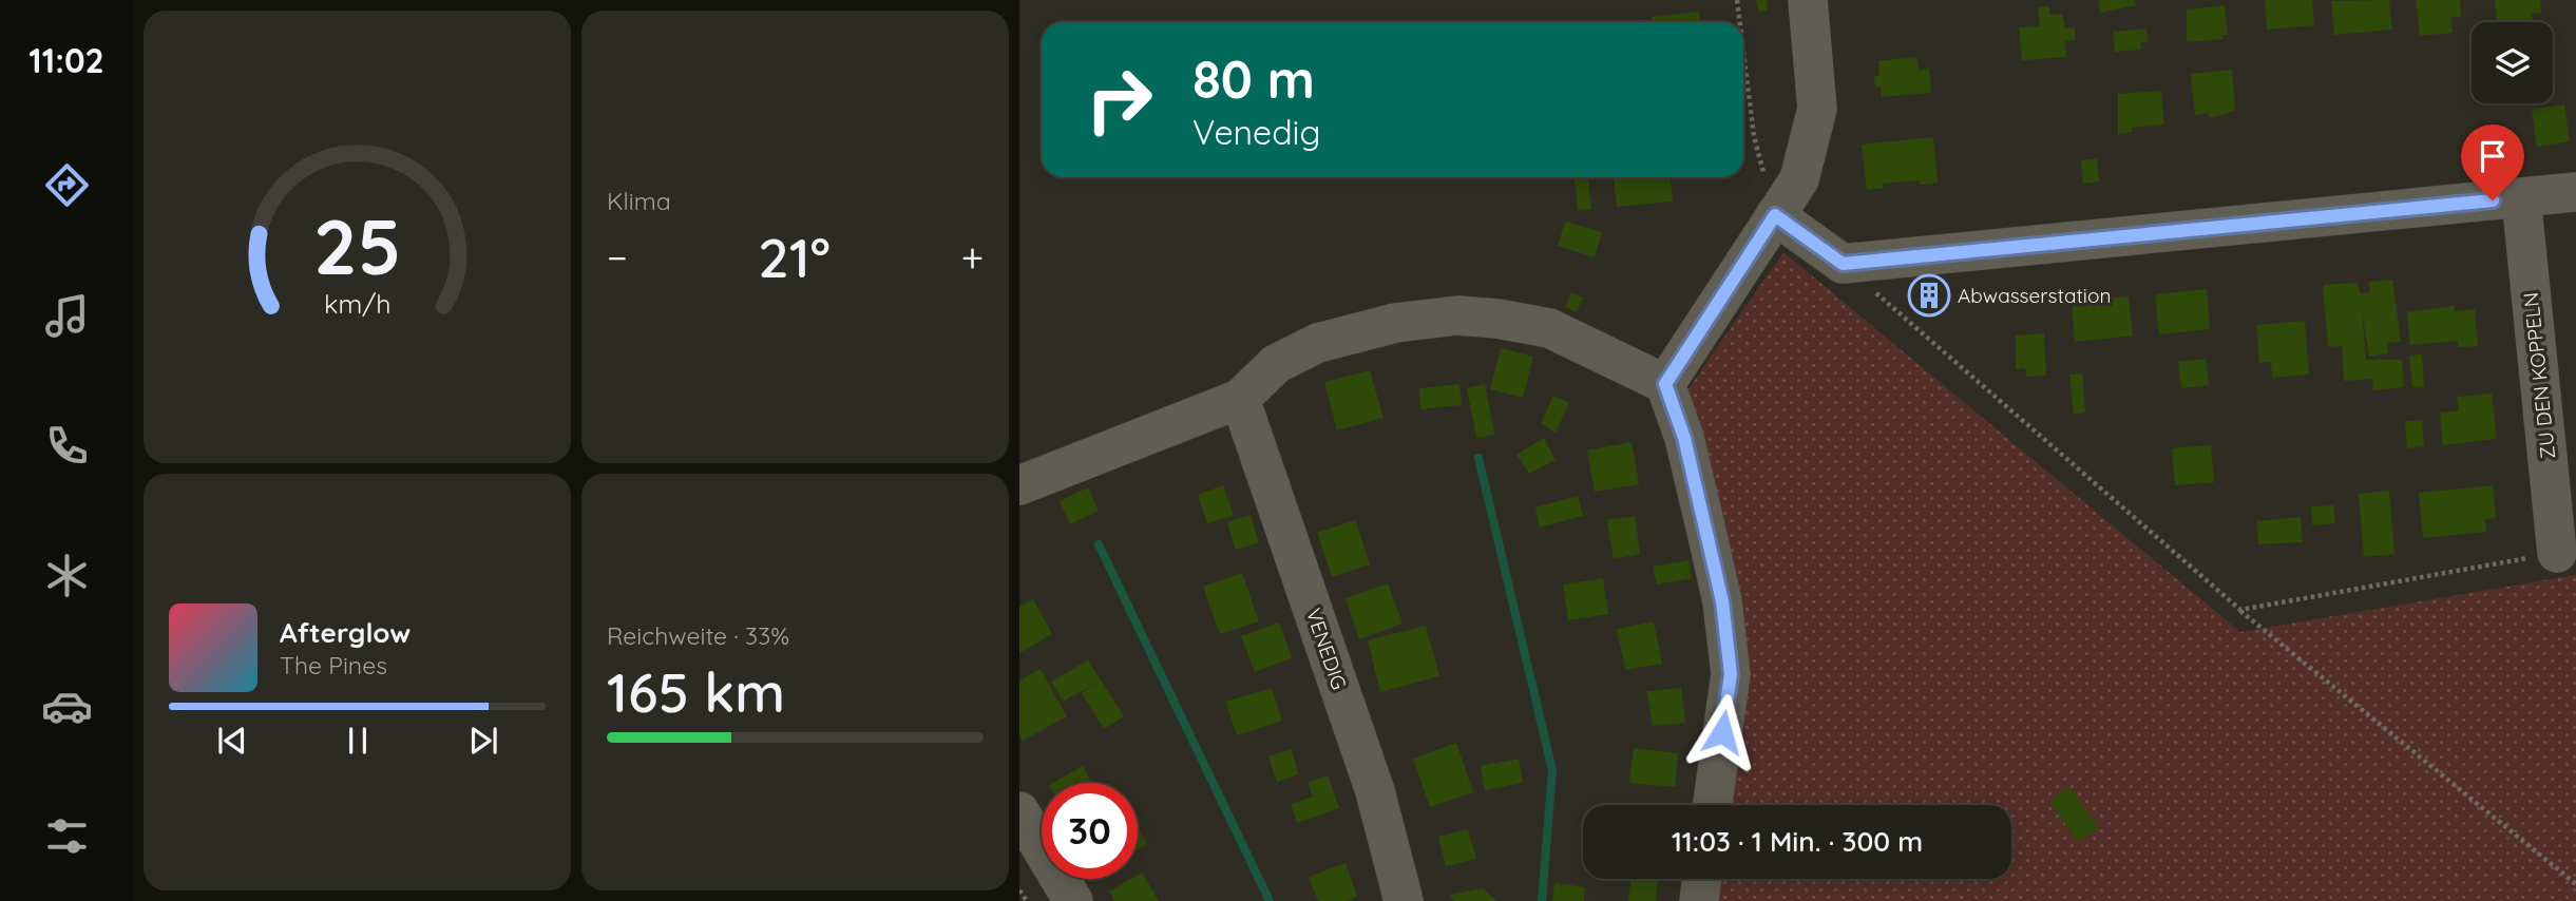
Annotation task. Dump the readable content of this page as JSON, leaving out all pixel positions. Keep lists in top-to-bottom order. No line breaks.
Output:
{"streets":{"street":["ZU DEN KOPPELN","VENEDIG"]},"places":{"building":["Abwasserstation"]},"page":{"tabs":"11:02","tile":["Klima",["Reichweite · 33%","165 km"]],"turn":["80 m","Venedig"],"heat":["−","21°","+"],"song":["Afterglow","The Pines"],"limit":"30","trip":"11:03 · 1 Min. · 300 m","gauge":["25","km/h"]}}
